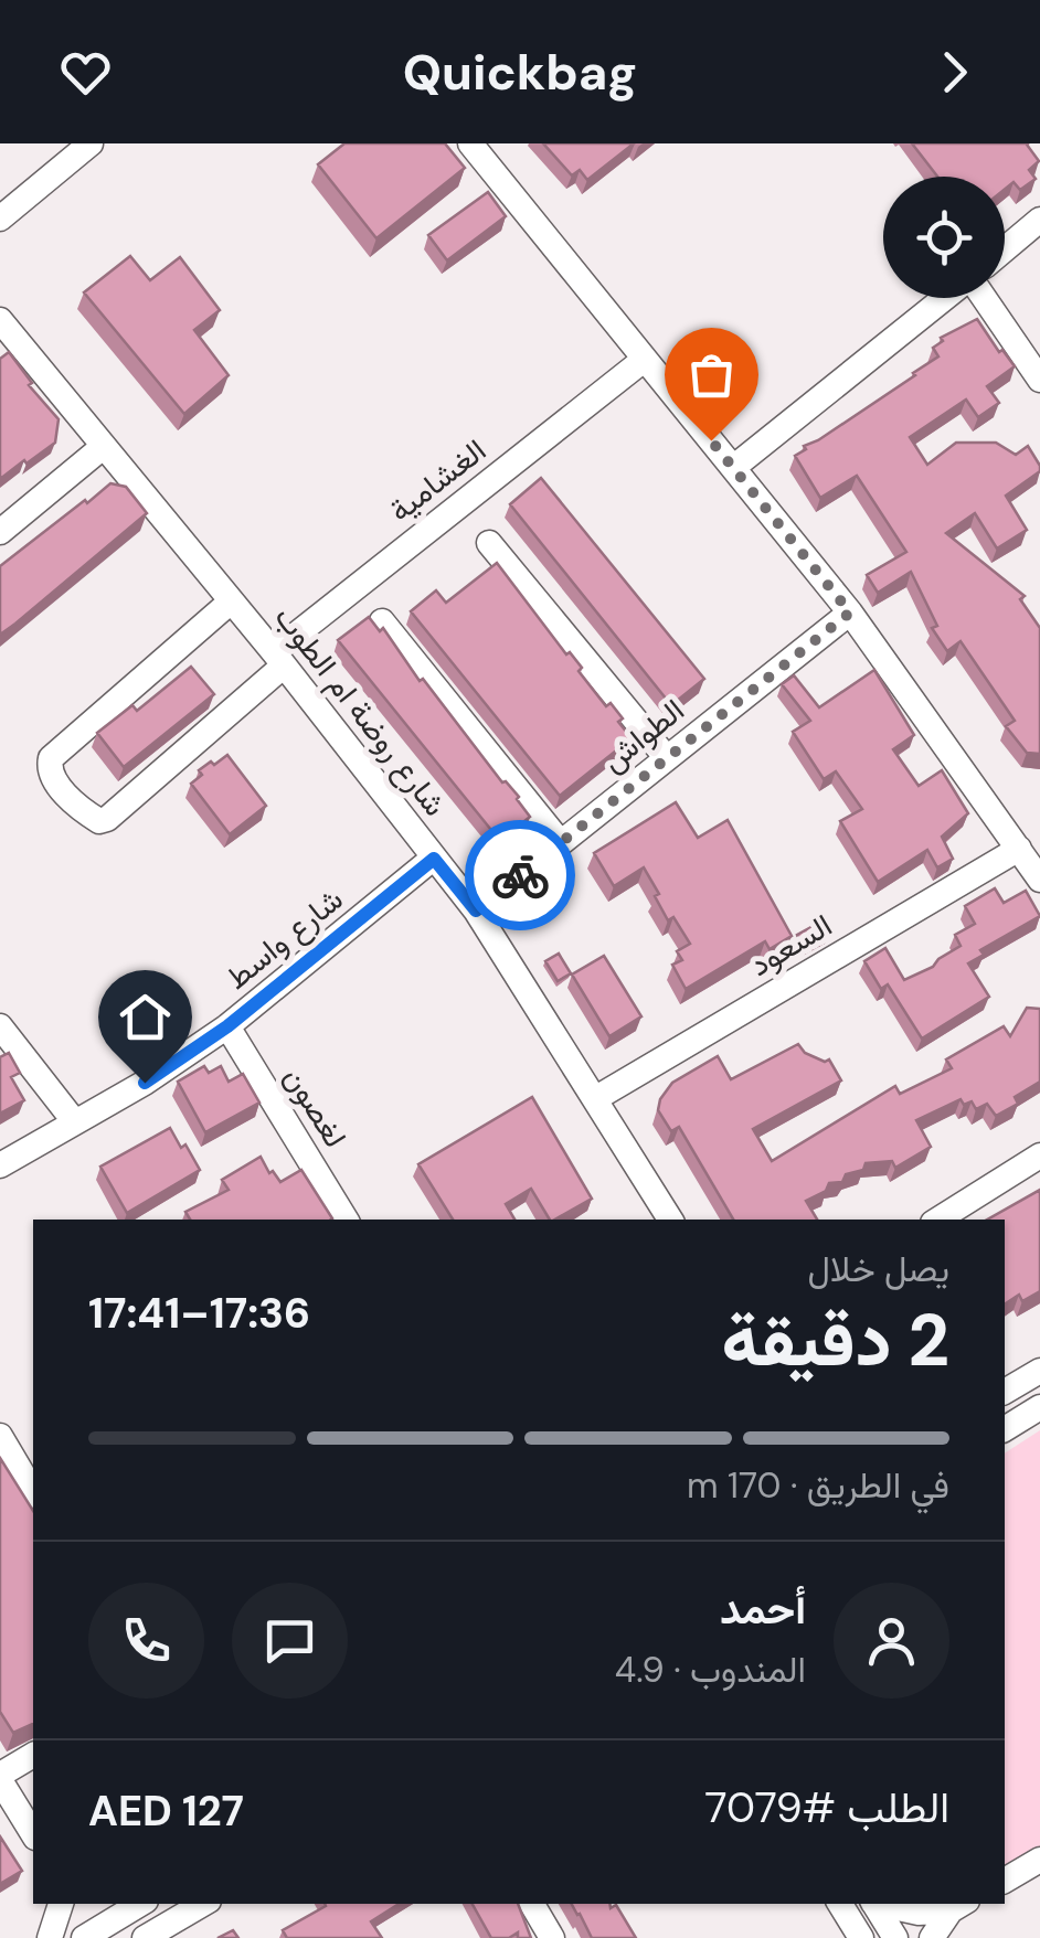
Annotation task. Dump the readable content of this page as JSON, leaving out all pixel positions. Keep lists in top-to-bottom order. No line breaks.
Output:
{"streets":{"street":["الغشامية","شارع روضة ام الطوب","الطواش","شارع واسط","السعود","لغصون"]},"crossings":[["الغشامية","شارع روضة ام الطوب"],["شارع روضة ام الطوب","الطواش"],["شارع روضة ام الطوب","شارع واسط"],["شارع روضة ام الطوب","السعود"],["شارع واسط","لغصون"]],"page":{"header":"Quickbag","heading":["2 دقيقة","يصل خلال","17:36–17:41"],"panel":["أحمد","المندوب · 4.9","الطلب #7079","AED 127"],"bar":"في الطريق · 170 m"}}
